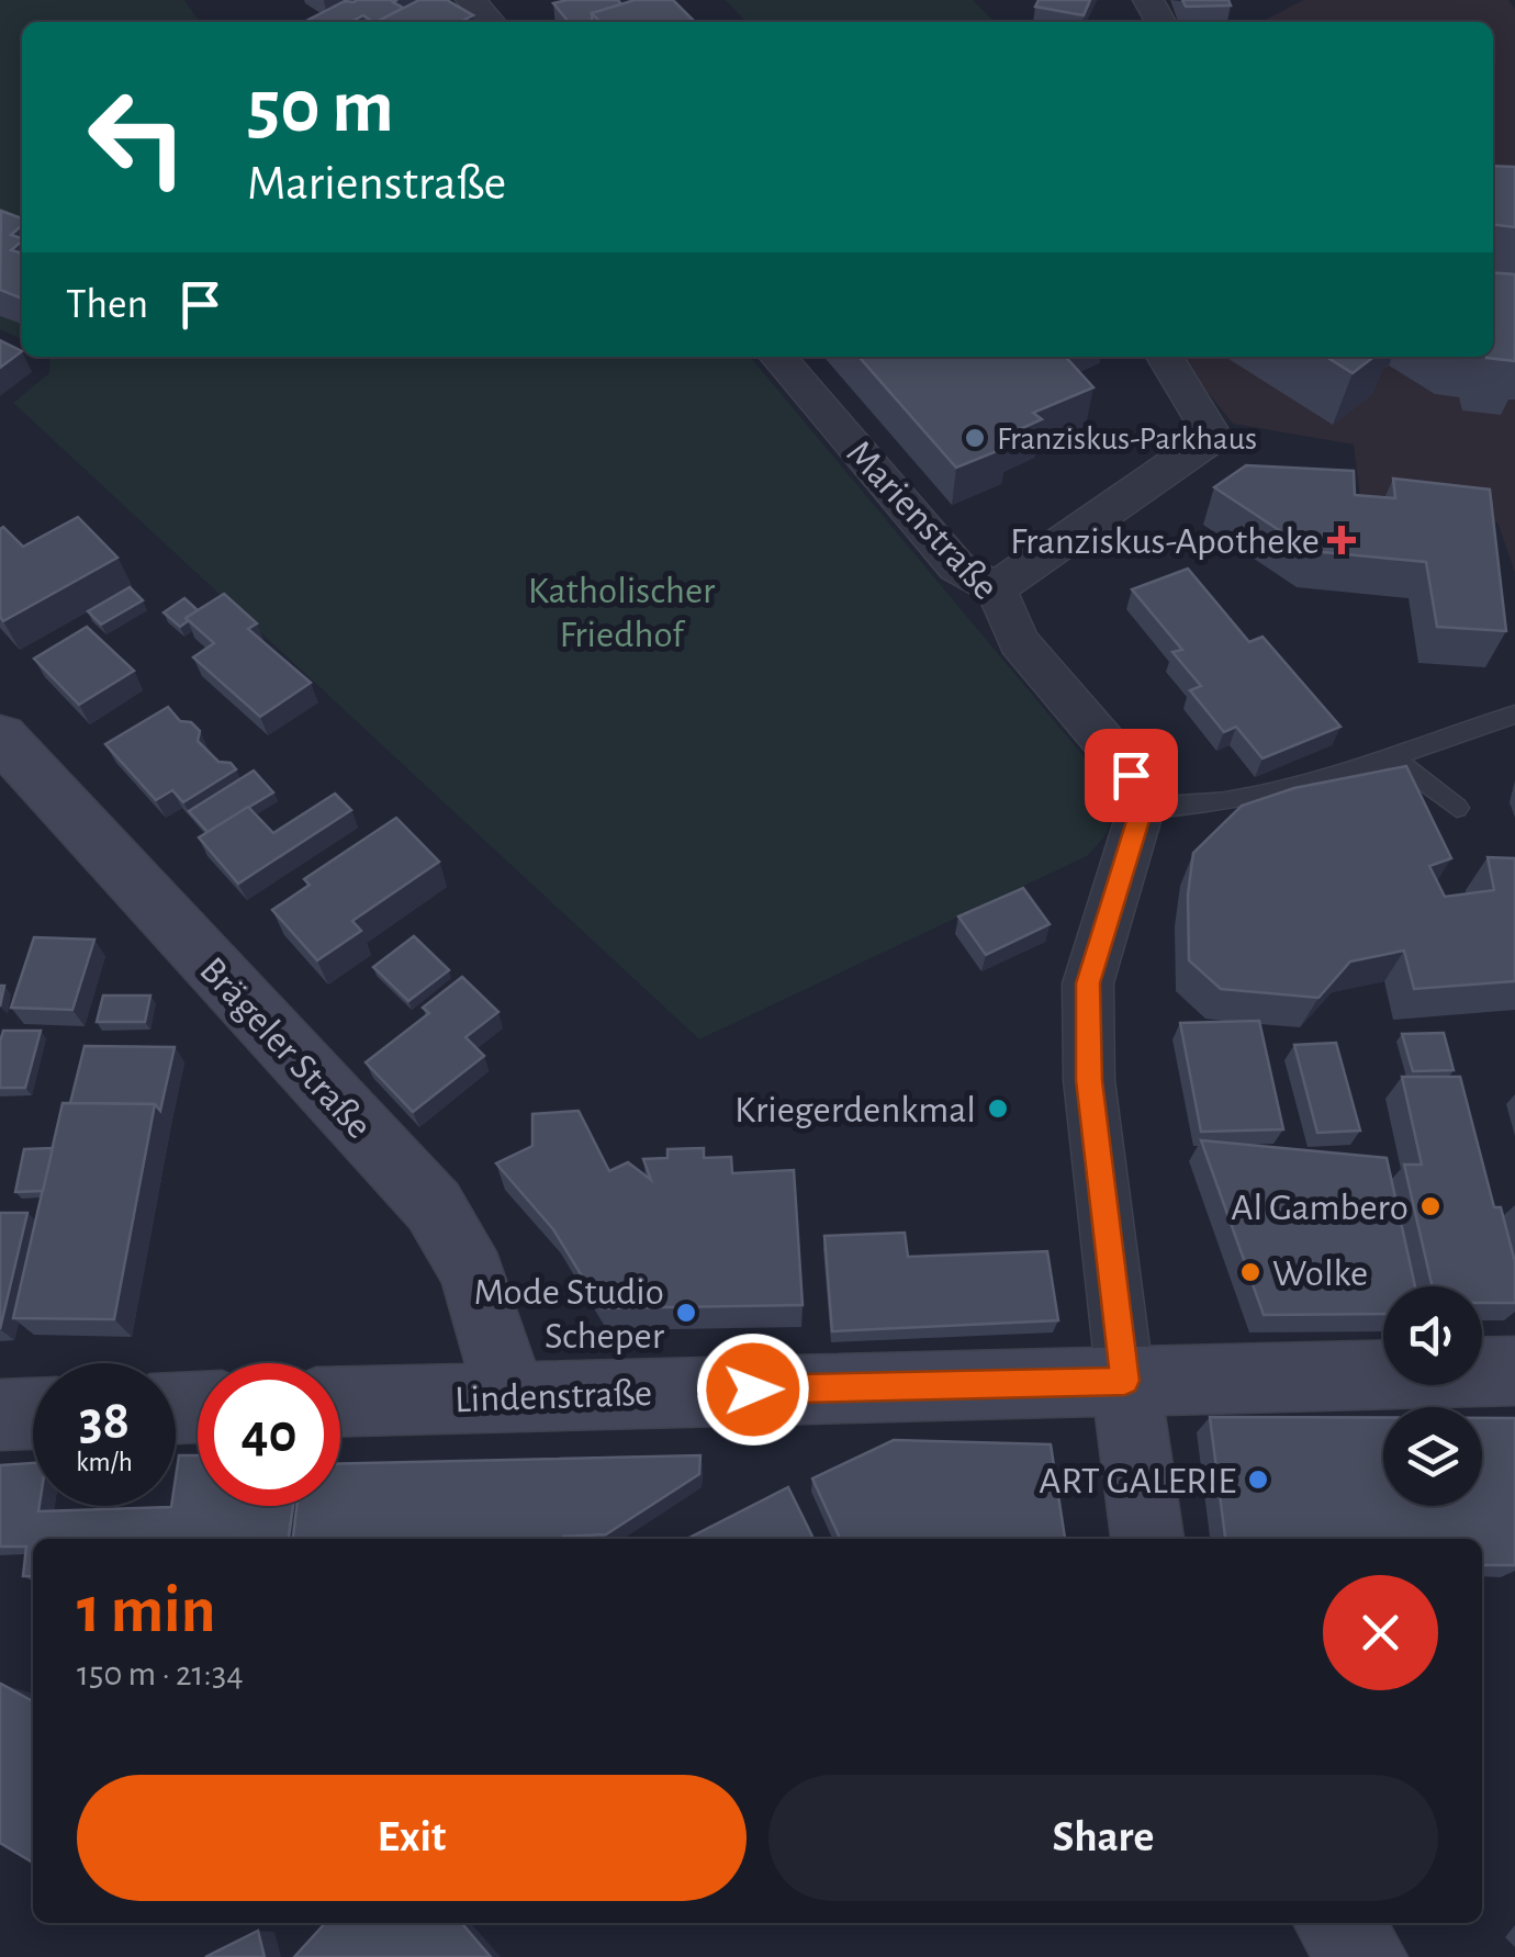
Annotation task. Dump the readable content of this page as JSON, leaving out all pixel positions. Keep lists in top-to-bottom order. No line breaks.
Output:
{"streets":{"street":["Marienstraße","Brägeler Straße","Lindenstraße"]},"crossings":[["Brägeler Straße","Lindenstraße"]],"parks":["Katholischer Friedhof"],"places":{"other":["Franziskus-Parkhaus","Kriegerdenkmal","Al Gambero","Wolke","Mode Studio Scheper","ART GALERIE"],"health":["Franziskus-Apotheke"]},"page":{"turn":["50 m","Marienstraße"],"then":"Then","speed":"38 km/h","limit":"40","heading":["1 min","150 m · 21:34"],"buttons":["Exit","Share"]}}
